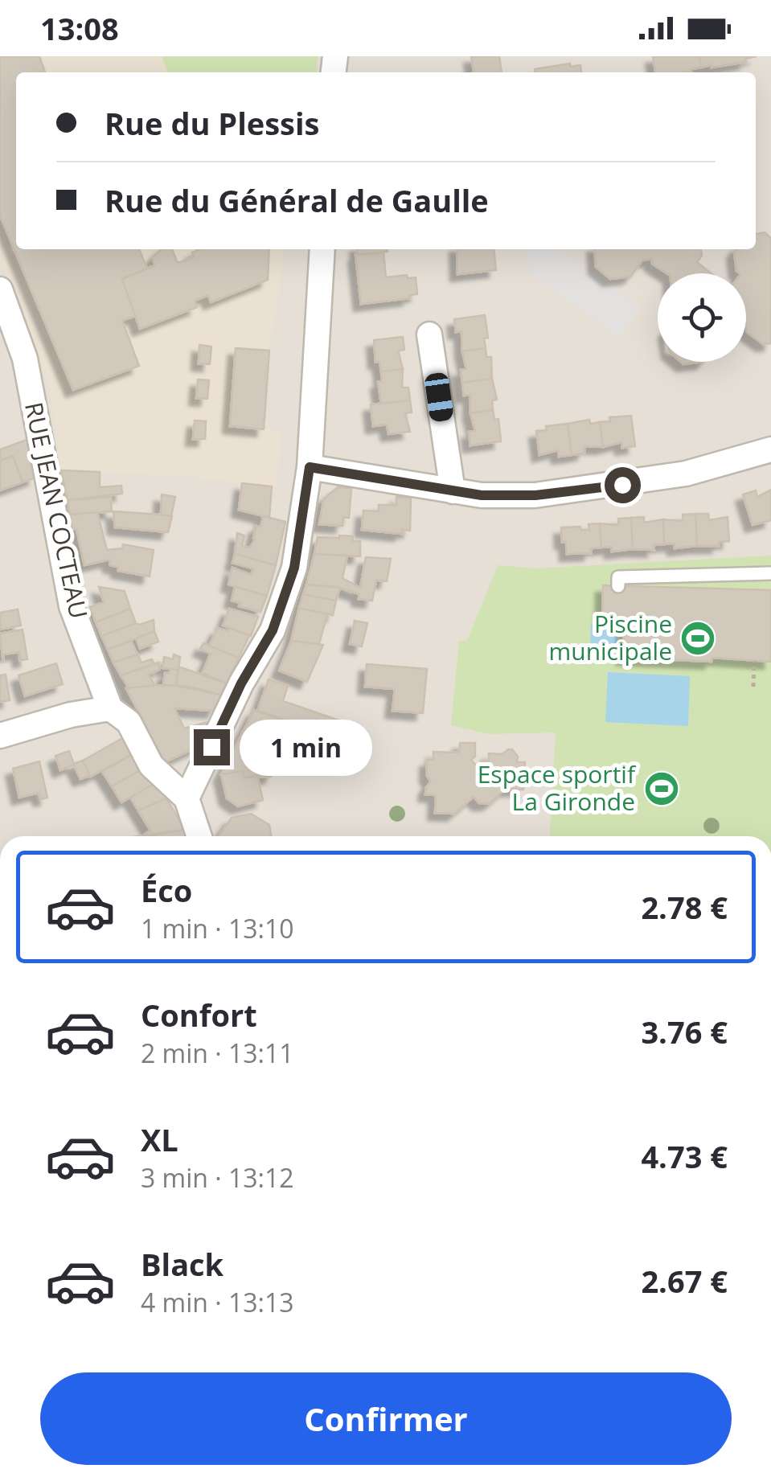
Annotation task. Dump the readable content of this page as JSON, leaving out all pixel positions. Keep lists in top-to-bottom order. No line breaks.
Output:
{"streets":{"street":["RUE JEAN COCTEAU"]},"places":{"sports":["Piscine municipale","Espace sportif La Gironde"]},"page":{"status":"13:08","banner":["Rue du Plessis","Rue du Général de Gaulle"],"bubble":"1 min","list":[{"name":"Éco","note":"1 min · 13:10","value":"2.78 €"},{"name":"Confort","note":"2 min · 13:11","value":"3.76 €"},{"name":"XL","note":"3 min · 13:12","value":"4.73 €"},{"name":"Black","note":"4 min · 13:13","value":"2.67 €"}],"buttons":"Confirmer"}}
